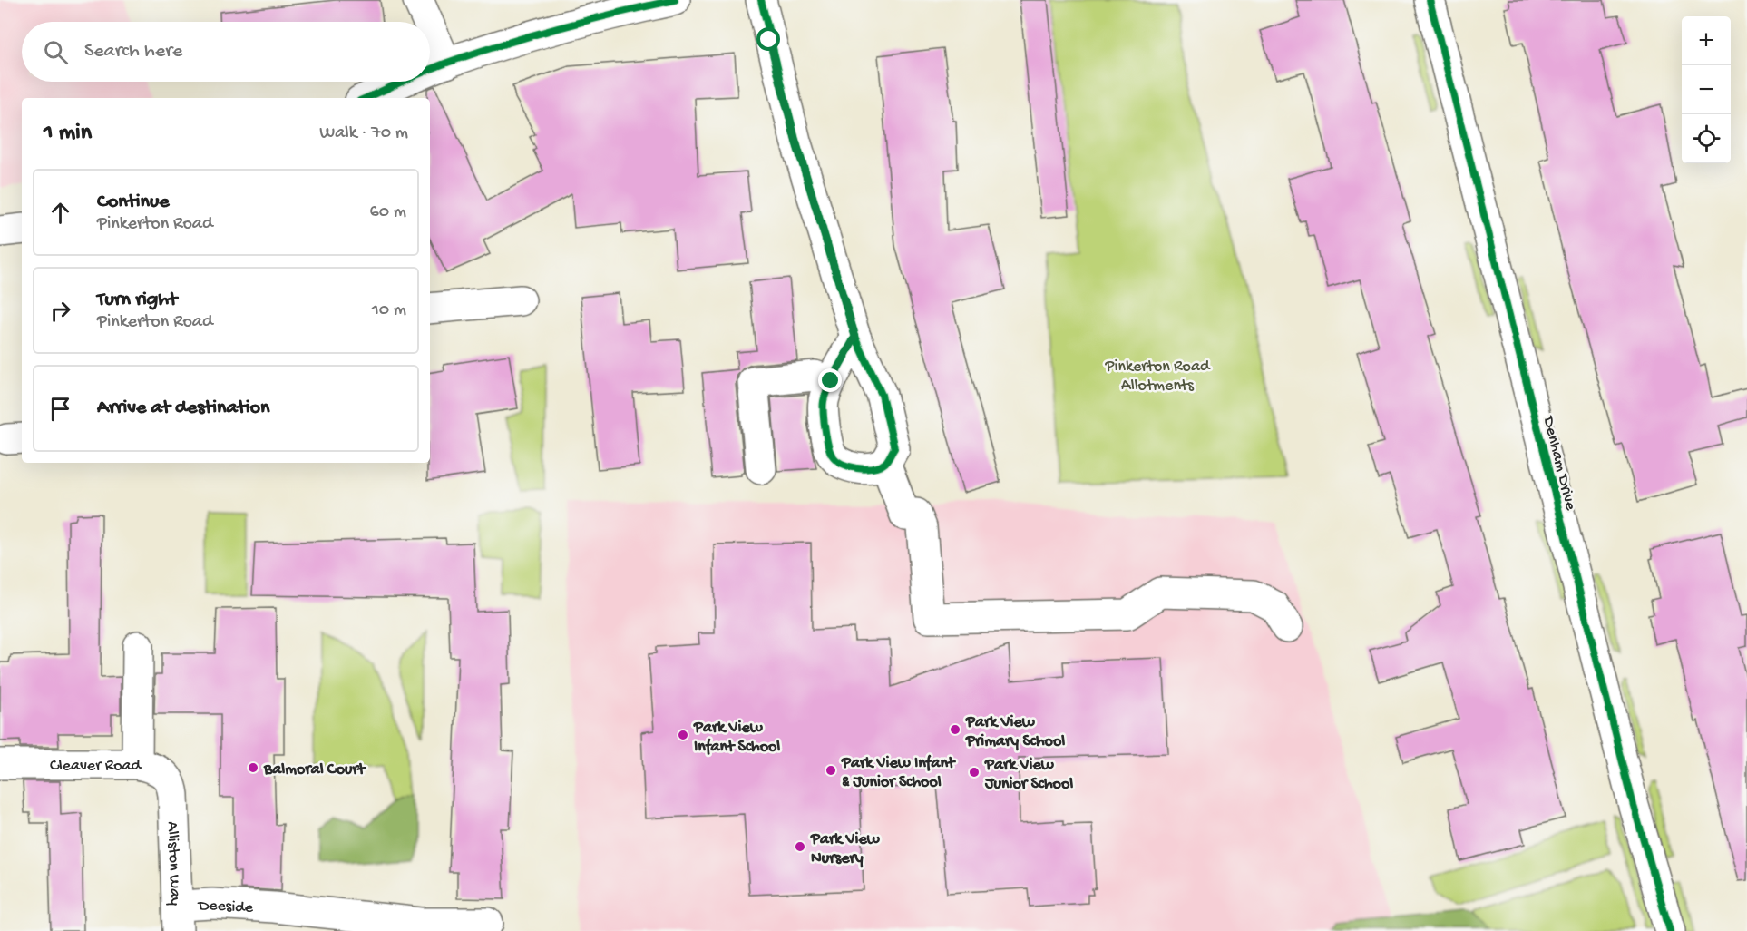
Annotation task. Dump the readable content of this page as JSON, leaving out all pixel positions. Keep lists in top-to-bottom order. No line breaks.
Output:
{"streets":{"street":["Denham Drive","Cleaver Road","Alliston Way","Deeside"]},"crossings":[["Cleaver Road","Alliston Way"],["Alliston Way","Deeside"]],"parks":["Pinkerton Road Allotments"],"places":["Park View Primary School","Park View Infant School","Balmoral Court","Park View Infant & Junior School","Park View Junior School","Park View Nursery"],"page":{"map_buttons":["+","−"],"search":"Search here","heading":["1 min","Walk · 70 m"],"list":[["Continue","Pinkerton Road","60 m"],["Turn right","Pinkerton Road","10 m"],"Arrive at destination"]}}
